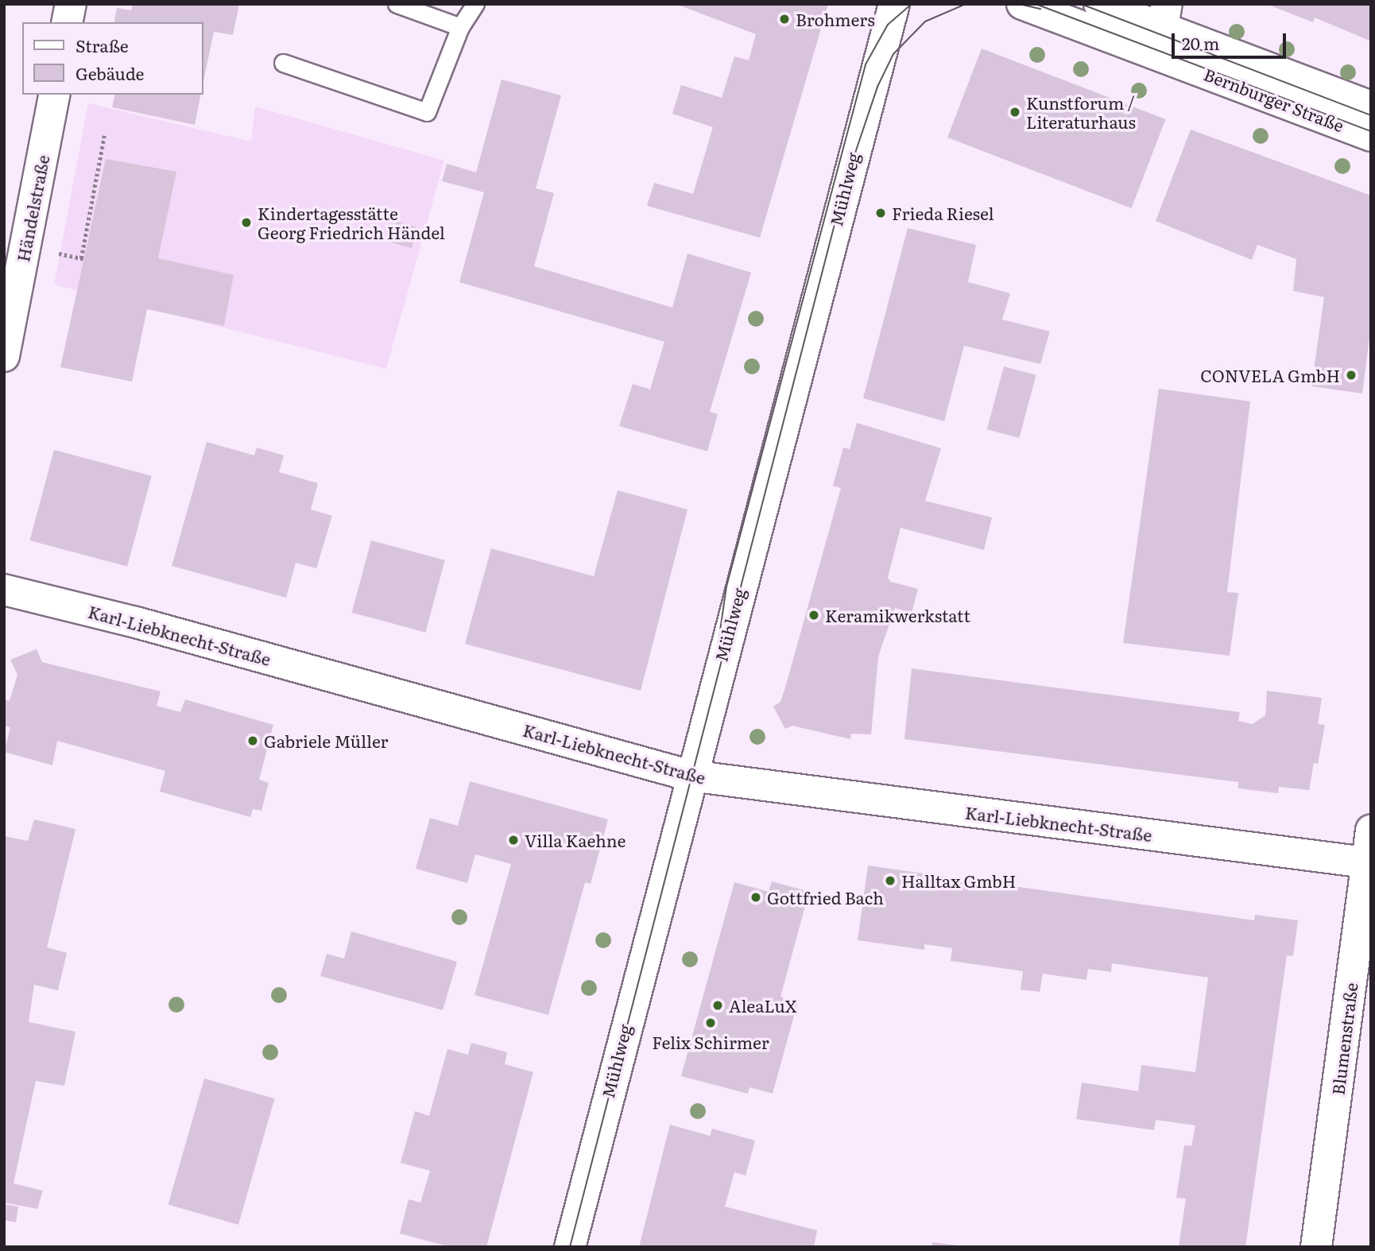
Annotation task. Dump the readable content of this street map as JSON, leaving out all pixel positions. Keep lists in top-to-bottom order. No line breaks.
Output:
{"streets":{"street":["Bernburger Straße","Mühlweg","Händelstraße","Karl-Liebknecht-Straße","Blumenstraße"]},"crossings":[["Mühlweg","Karl-Liebknecht-Straße"],["Karl-Liebknecht-Straße","Blumenstraße"]],"places":["Brohmers","Kunstforum / Literaturhaus","Frieda Riesel","Kindertagesstätte Georg Friedrich Händel","CONVELA GmbH","Keramikwerkstatt","Gabriele Müller","Villa Kaehne","Halltax GmbH","Gottfried Bach","AleaLuX","Felix Schirmer"],"legend":["Straße","Gebäude"],"scale_bar":"20 m"}
